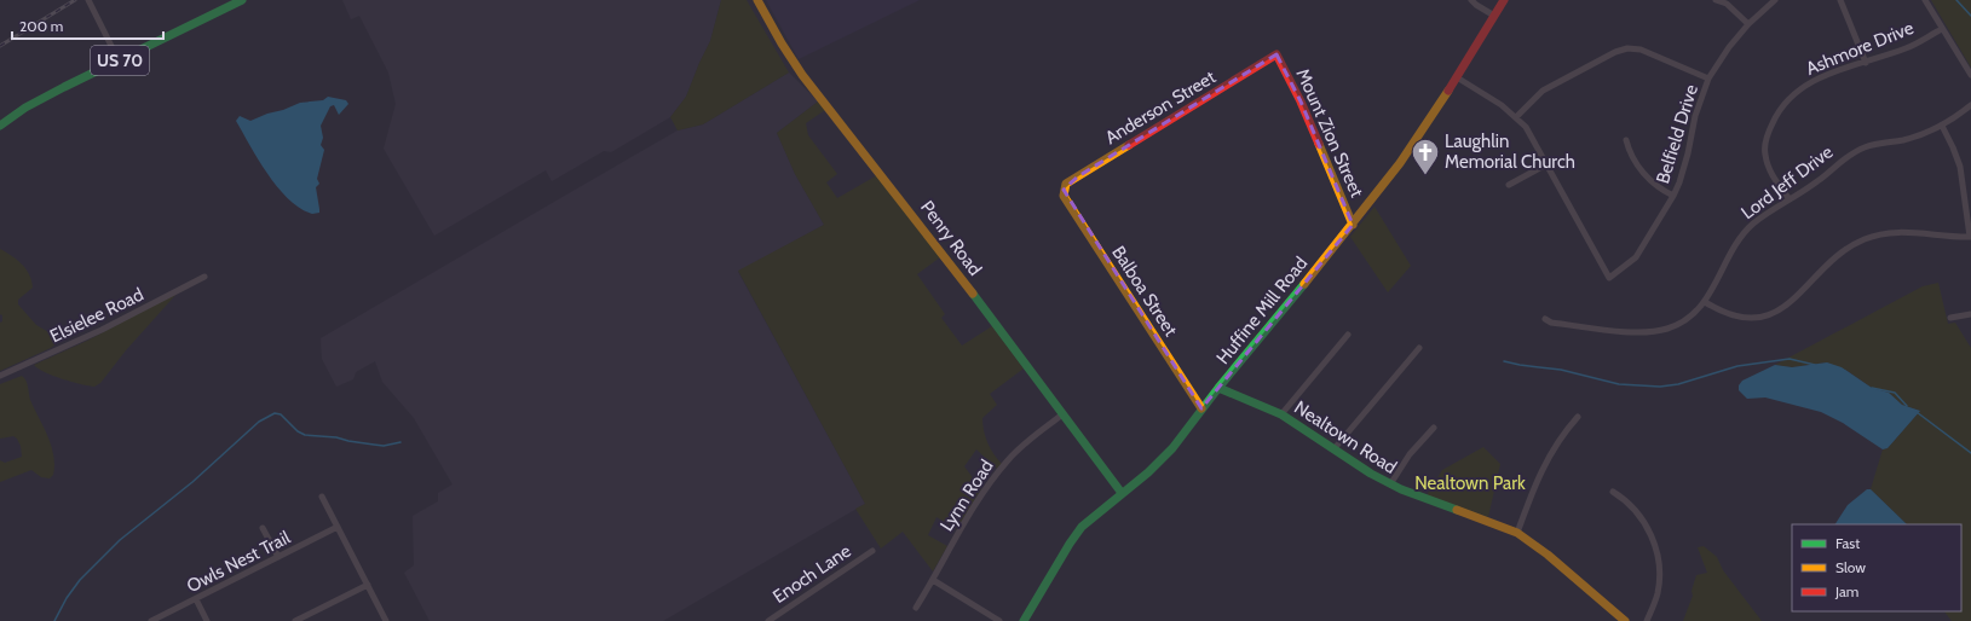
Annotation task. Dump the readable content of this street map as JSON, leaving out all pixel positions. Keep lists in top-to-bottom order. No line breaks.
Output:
{"streets":{"main road":["US 70","Anderson Street","Mount Zion Street","Penry Road","Balboa Street","Huffine Mill Road","Nealtown Road"],"street":["Ashmore Drive","Belfield Drive","Lord Jeff Drive","Elsielee Road","Lynn Road","Owls Nest Trail","Enoch Lane"]},"crossings":[["Ashmore Drive","Lord Jeff Drive"],["Anderson Street","Mount Zion Street"],["Anderson Street","Balboa Street"],["Mount Zion Street","Huffine Mill Road"],["Penry Road","Huffine Mill Road"],["Penry Road","Lynn Road"],["Balboa Street","Huffine Mill Road"],["Huffine Mill Road","Nealtown Road"]],"parks":["Nealtown Park"],"places":{"church":["Laughlin Memorial Church"]},"legend":["Fast","Slow","Jam"],"scale_bar":"200 m"}
